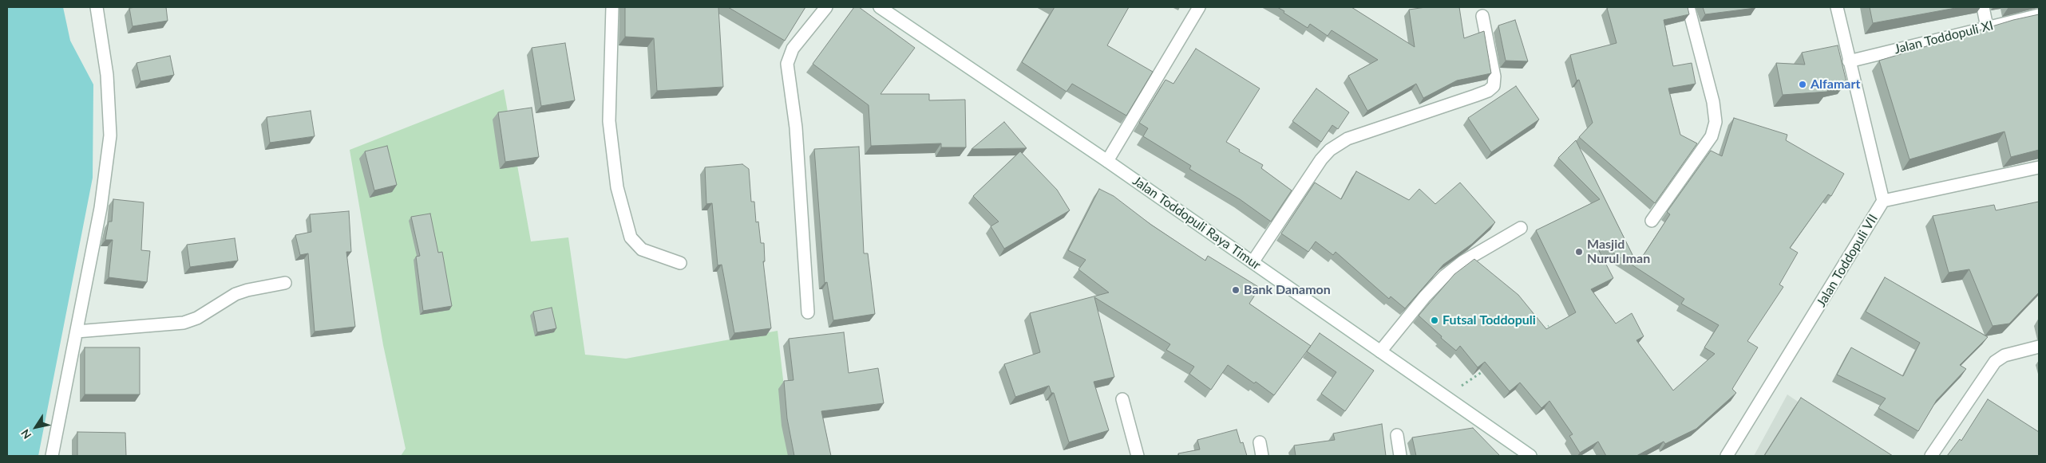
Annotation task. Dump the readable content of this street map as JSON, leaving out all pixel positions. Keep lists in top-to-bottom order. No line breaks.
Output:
{"streets":{"street":["Jalan Toddopuli XI","Jalan Toddopuli Raya Timur","Jalan Toddopuli VII"]},"places":["Alfamart","Masjid Nurul Iman","Bank Danamon","Futsal Toddopuli"],"north":"bottom left"}
